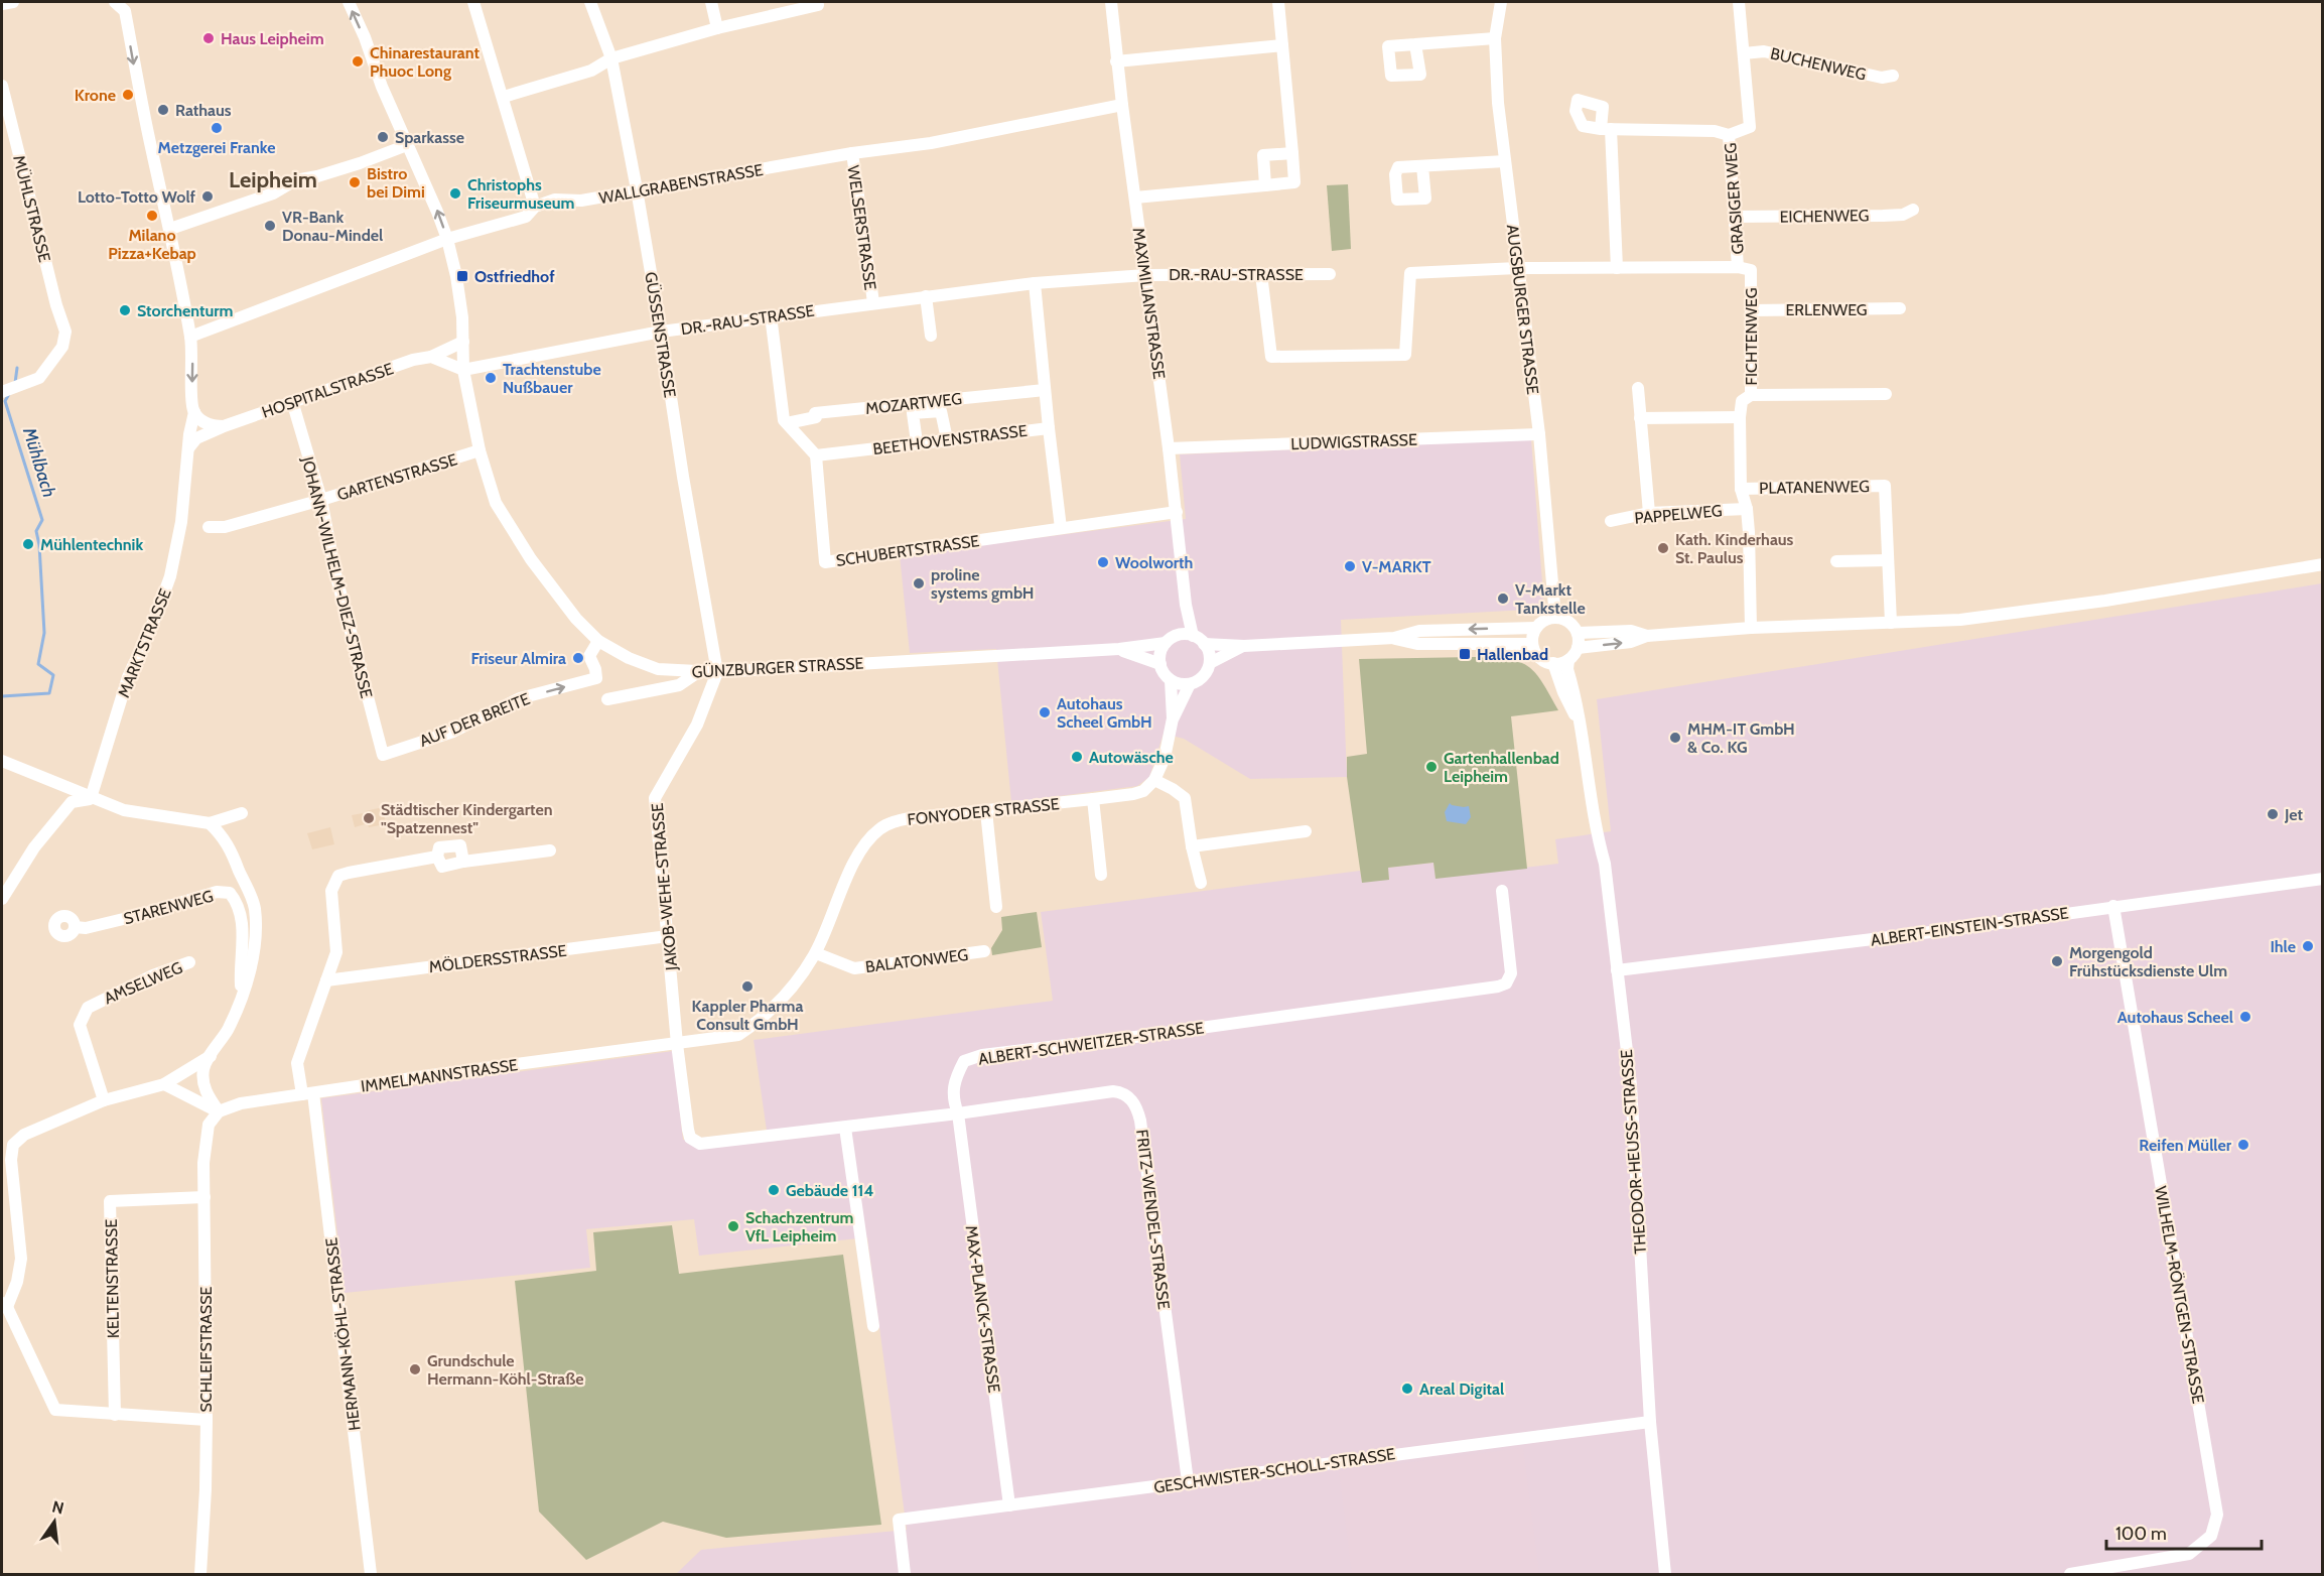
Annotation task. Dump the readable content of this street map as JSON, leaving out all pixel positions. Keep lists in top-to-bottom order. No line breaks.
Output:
{"streets":{"street":["BUCHENWEG","WALLGRABENSTRASSE","GRASIGER WEG","MÜHLSTRASSE","EICHENWEG","WELSERSTRASSE","DR.-RAU-STRASSE","MAXIMILIANSTRASSE","AUGSBURGER STRASSE","ERLENWEG","GÜSSENSTRASSE","FICHTENWEG","HOSPITALSTRASSE","MOZARTWEG","BEETHOVENSTRASSE","LUDWIGSTRASSE","GARTENSTRASSE","PLATANENWEG","PAPPELWEG","SCHUBERTSTRASSE","JOHANN-WILHELM-DIEZ-STRASSE","MARKTSTRASSE","GÜNZBURGER STRASSE","AUF DER BREITE","FONYODER STRASSE","JAKOB-WEHE-STRASSE","STARENWEG","ALBERT-EINSTEIN-STRASSE","MÖLDERSSTRASSE","BALATONWEG","AMSELWEG","ALBERT-SCHWEITZER-STRASSE","IMMELMANNSTRASSE","THEODOR-HEUSS-STRASSE","FRITZ-WENDEL-STRASSE","KELTENSTRASSE","WILHELM-RÖNTGEN-STRASSE","MAX-PLANCK-STRASSE","HERMANN-KÖHL-STRASSE","SCHLEIFSTRASSE","GESCHWISTER-SCHOLL-STRASSE"]},"crossings":[["BUCHENWEG","GRASIGER WEG"],["WALLGRABENSTRASSE","WELSERSTRASSE"],["WALLGRABENSTRASSE","MAXIMILIANSTRASSE"],["WALLGRABENSTRASSE","GÜSSENSTRASSE"],["WALLGRABENSTRASSE","MARKTSTRASSE"],["WALLGRABENSTRASSE","GÜNZBURGER STRASSE"],["GRASIGER WEG","EICHENWEG"],["GRASIGER WEG","FICHTENWEG"],["WELSERSTRASSE","DR.-RAU-STRASSE"],["DR.-RAU-STRASSE","MAXIMILIANSTRASSE"],["DR.-RAU-STRASSE","GÜSSENSTRASSE"],["DR.-RAU-STRASSE","BEETHOVENSTRASSE"],["DR.-RAU-STRASSE","GÜNZBURGER STRASSE"],["MAXIMILIANSTRASSE","LUDWIGSTRASSE"],["MAXIMILIANSTRASSE","SCHUBERTSTRASSE"],["MAXIMILIANSTRASSE","GÜNZBURGER STRASSE"],["AUGSBURGER STRASSE","LUDWIGSTRASSE"],["AUGSBURGER STRASSE","THEODOR-HEUSS-STRASSE"],["ERLENWEG","FICHTENWEG"],["GÜSSENSTRASSE","GÜNZBURGER STRASSE"],["GÜSSENSTRASSE","JAKOB-WEHE-STRASSE"],["FICHTENWEG","PLATANENWEG"],["FICHTENWEG","PAPPELWEG"],["HOSPITALSTRASSE","JOHANN-WILHELM-DIEZ-STRASSE"],["HOSPITALSTRASSE","MARKTSTRASSE"],["HOSPITALSTRASSE","GÜNZBURGER STRASSE"],["MOZARTWEG","BEETHOVENSTRASSE"],["BEETHOVENSTRASSE","SCHUBERTSTRASSE"],["GARTENSTRASSE","JOHANN-WILHELM-DIEZ-STRASSE"],["GARTENSTRASSE","GÜNZBURGER STRASSE"],["JOHANN-WILHELM-DIEZ-STRASSE","AUF DER BREITE"],["GÜNZBURGER STRASSE","AUF DER BREITE"],["GÜNZBURGER STRASSE","JAKOB-WEHE-STRASSE"],["FONYODER STRASSE","JAKOB-WEHE-STRASSE"],["FONYODER STRASSE","BALATONWEG"],["FONYODER STRASSE","IMMELMANNSTRASSE"],["JAKOB-WEHE-STRASSE","MÖLDERSSTRASSE"],["JAKOB-WEHE-STRASSE","IMMELMANNSTRASSE"],["ALBERT-EINSTEIN-STRASSE","THEODOR-HEUSS-STRASSE"],["ALBERT-EINSTEIN-STRASSE","WILHELM-RÖNTGEN-STRASSE"],["MÖLDERSSTRASSE","HERMANN-KÖHL-STRASSE"],["ALBERT-SCHWEITZER-STRASSE","FRITZ-WENDEL-STRASSE"],["ALBERT-SCHWEITZER-STRASSE","MAX-PLANCK-STRASSE"],["IMMELMANNSTRASSE","HERMANN-KÖHL-STRASSE"],["IMMELMANNSTRASSE","SCHLEIFSTRASSE"],["THEODOR-HEUSS-STRASSE","GESCHWISTER-SCHOLL-STRASSE"],["FRITZ-WENDEL-STRASSE","MAX-PLANCK-STRASSE"],["FRITZ-WENDEL-STRASSE","GESCHWISTER-SCHOLL-STRASSE"],["KELTENSTRASSE","SCHLEIFSTRASSE"],["MAX-PLANCK-STRASSE","GESCHWISTER-SCHOLL-STRASSE"]],"one_way":["MARKTSTRASSE"],"districts":["Leipheim"],"water":["Mühlbach"],"places":{"other":["Haus Leipheim","Chinarestaurant Phuoc Long","Krone","Rathaus","Metzgerei Franke","Sparkasse","Bistro bei Dimi","Christophs Friseurmuseum","Lotto-Totto Wolf","Milano Pizza+Kebap","VR-Bank Donau-Mindel","Storchenturm","Trachtenstube Nußbauer","Mühlentechnik","Kath. Kinderhaus St. Paulus","Woolworth","V-MARKT","proline systems gmbH","V-Markt Tankstelle","Friseur Almira","Autohaus Scheel GmbH","MHM-IT GmbH & Co. KG","Autowäsche","Gartenhallenbad Leipheim","Jet","Städtischer Kindergarten \"Spatzennest\"","Ihle","Morgengold Frühstücksdienste Ulm","Kappler Pharma Consult GmbH","Autohaus Scheel","Reifen Müller","Gebäude 114","Schachzentrum VfL Leipheim","Grundschule Hermann-Köhl-Straße","Areal Digital"],"transit":["Ostfriedhof","Hallenbad"]},"scale_bar":"100 m","north":"top"}
